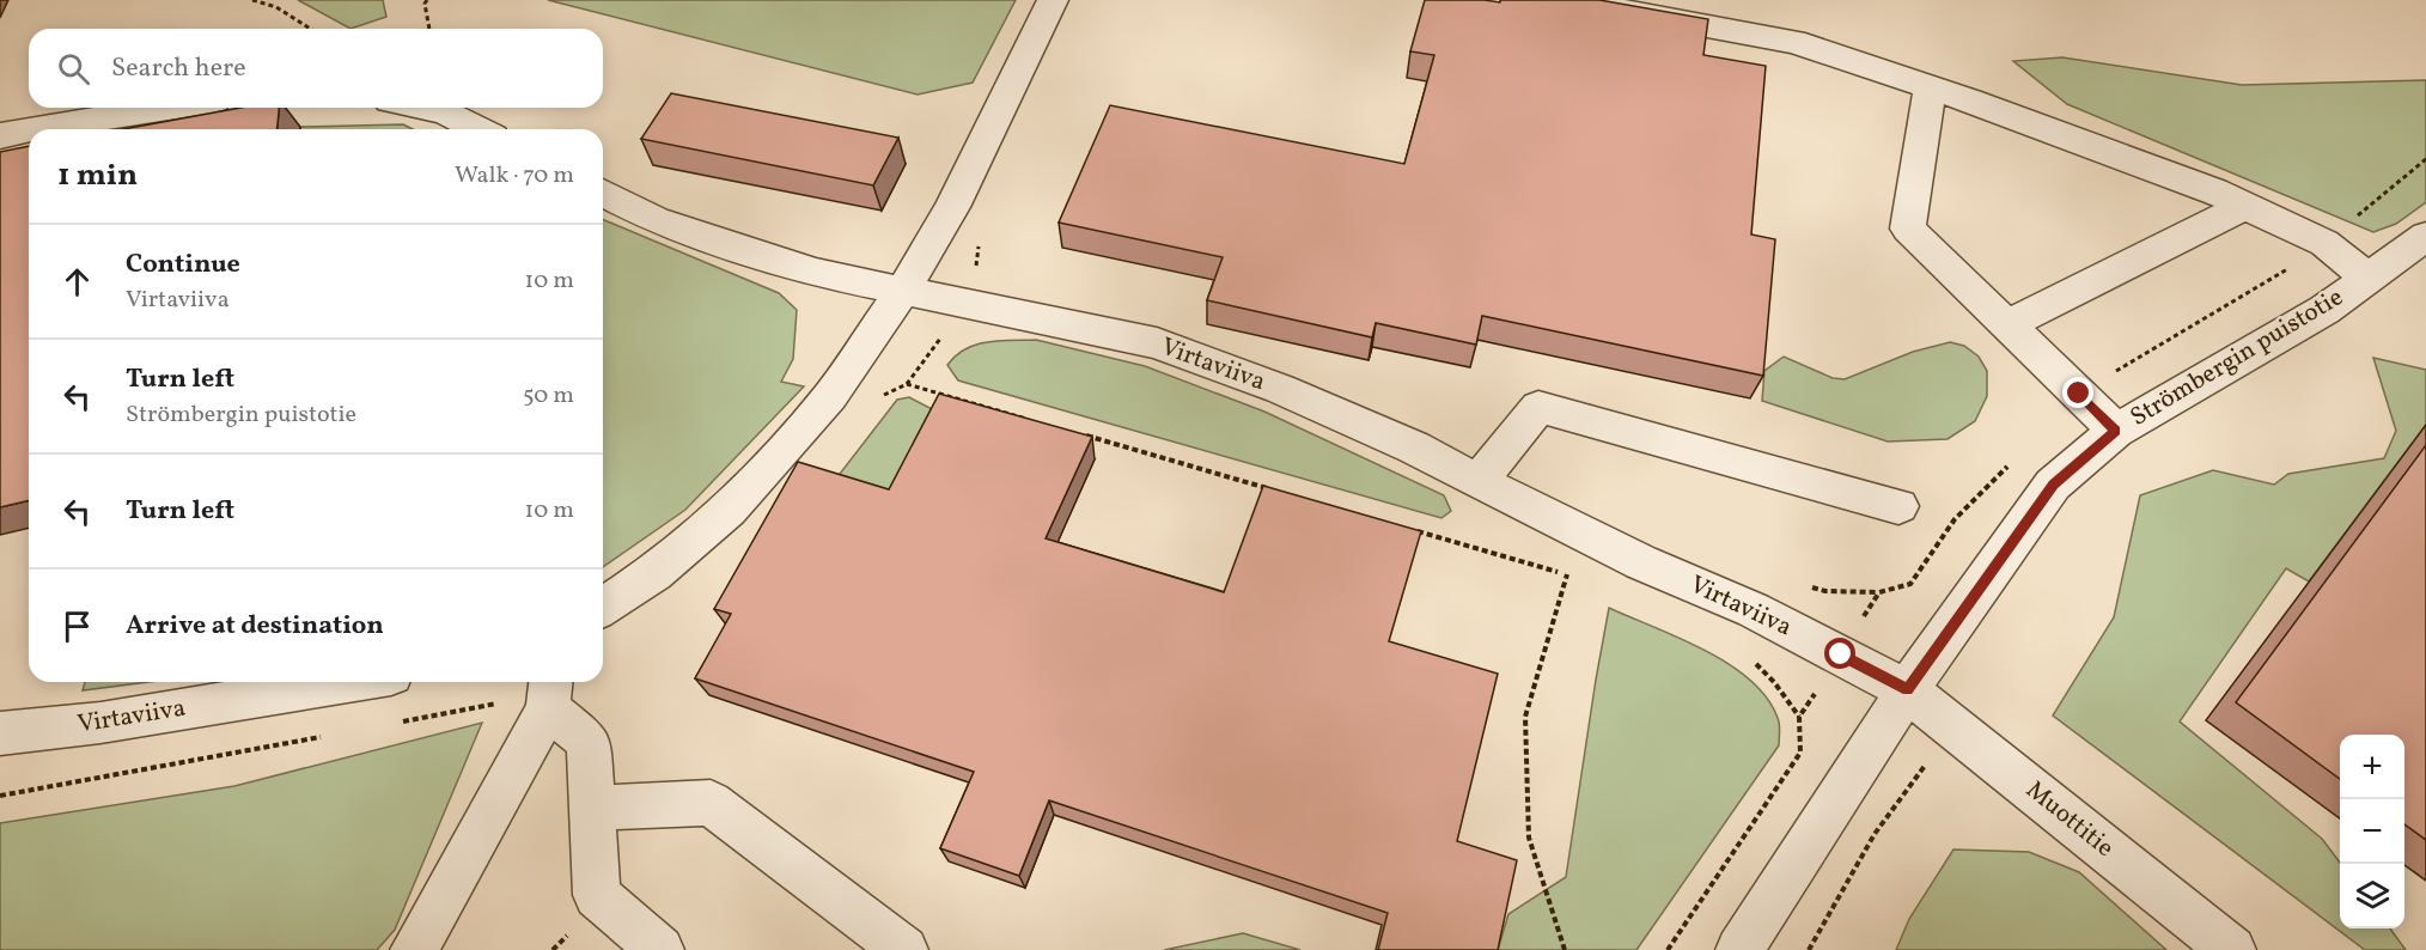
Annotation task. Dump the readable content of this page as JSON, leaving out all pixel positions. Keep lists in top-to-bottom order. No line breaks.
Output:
{"streets":{"street":["Strömbergin puistotie","Virtaviiva","Muottitie"]},"crossings":[["Strömbergin puistotie","Virtaviiva"],["Strömbergin puistotie","Muottitie"],["Virtaviiva","Muottitie"]],"page":{"search":"Search here","heading":["1 min","Walk · 70 m"],"list":[["Continue","Virtaviiva","10 m"],["Turn left","Strömbergin puistotie","50 m"],["Turn left","10 m"],"Arrive at destination"],"map_buttons":["+","−"]}}
